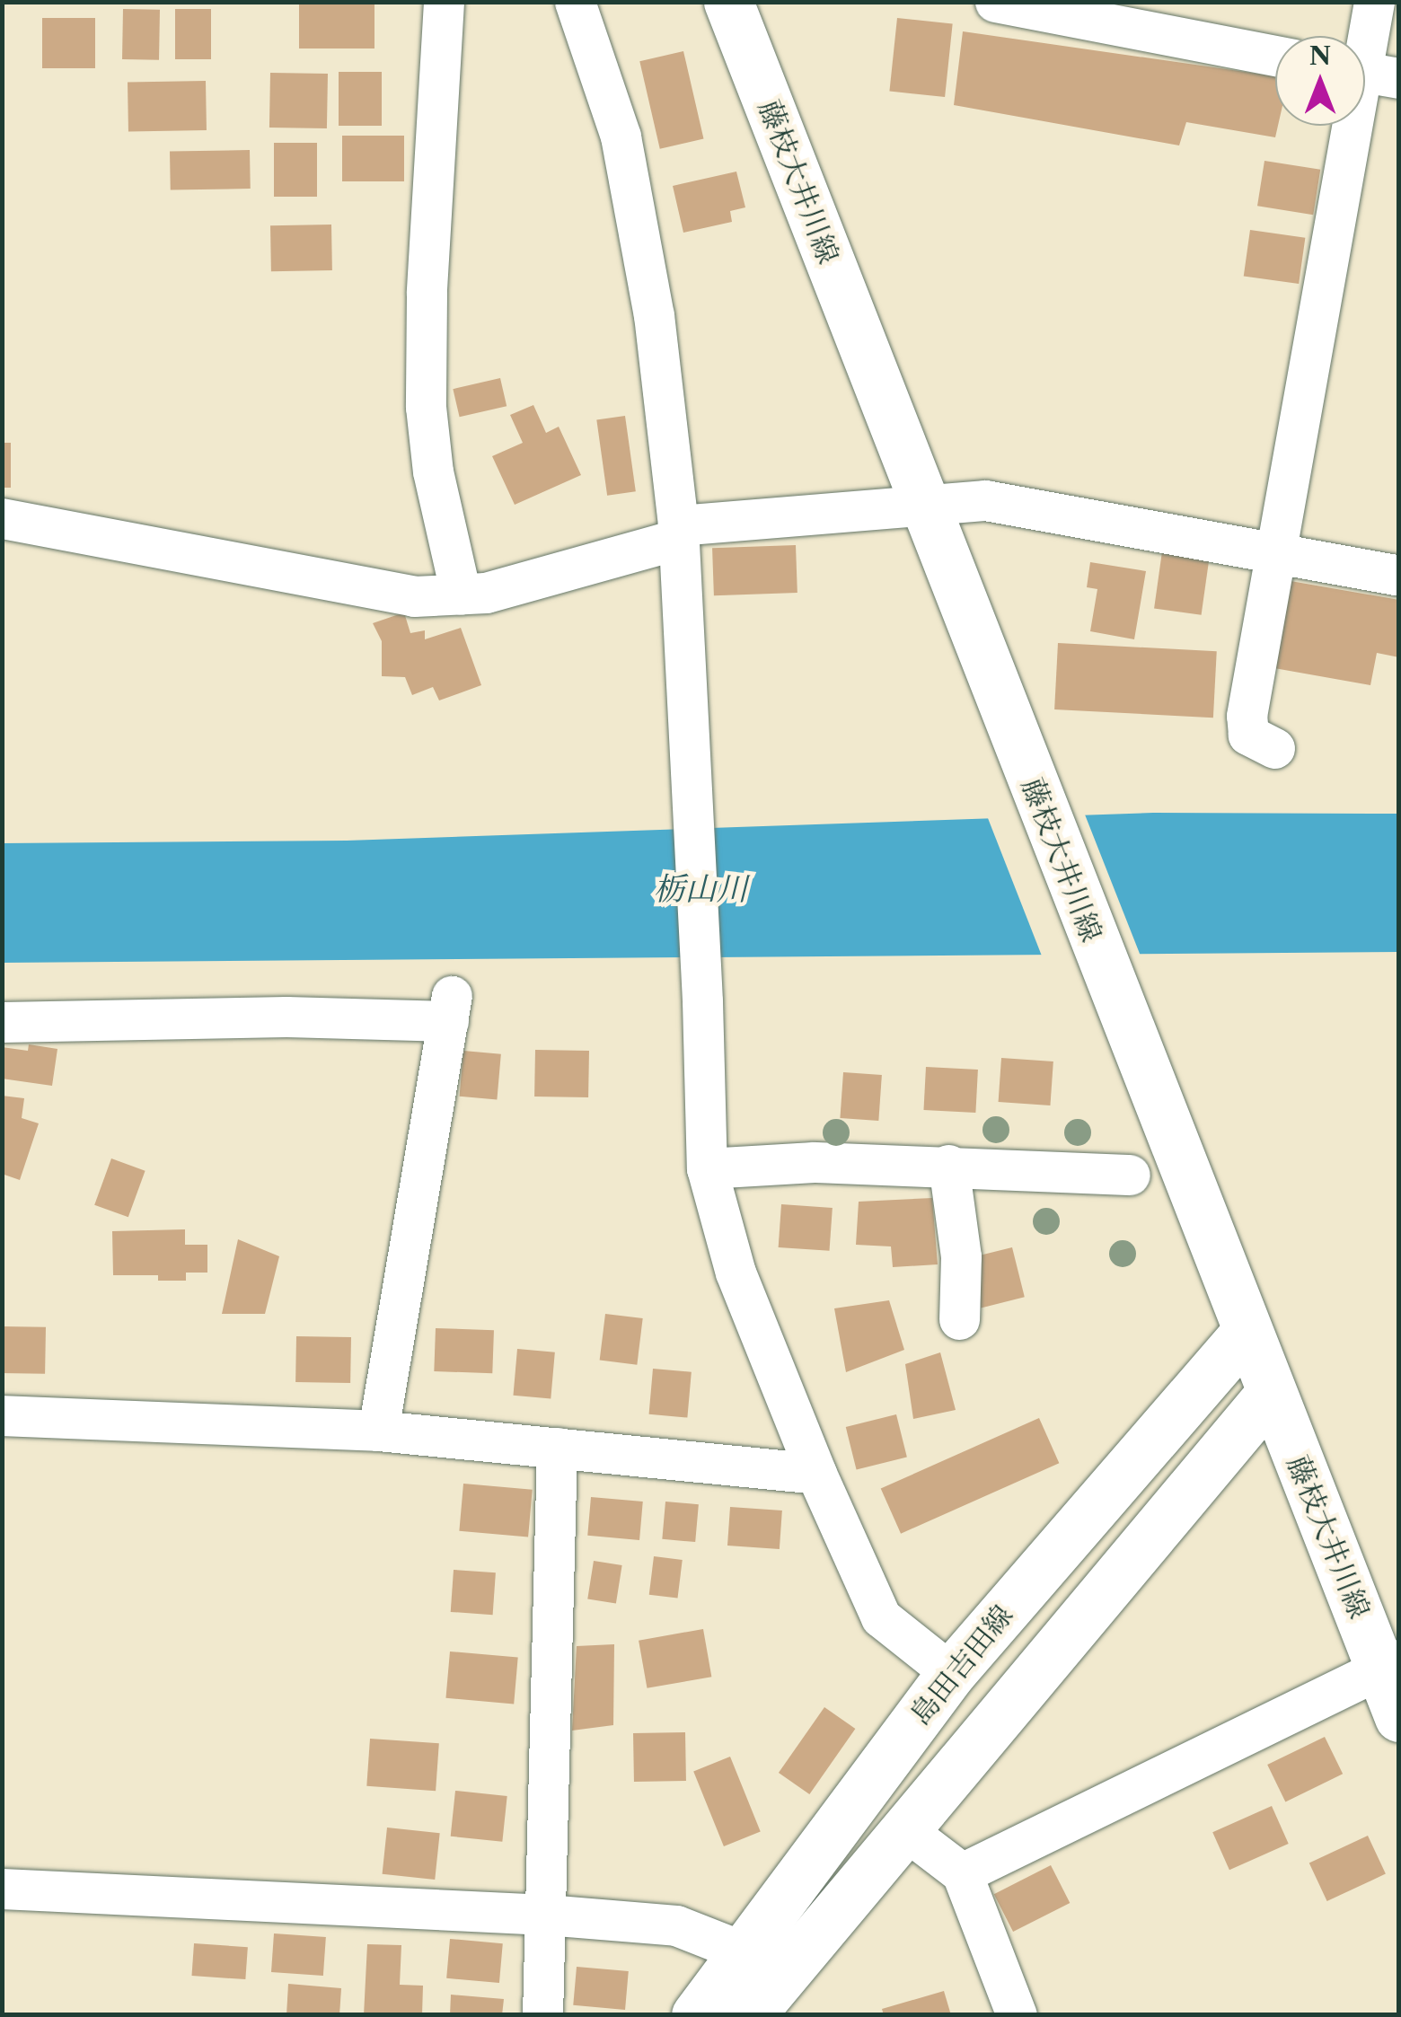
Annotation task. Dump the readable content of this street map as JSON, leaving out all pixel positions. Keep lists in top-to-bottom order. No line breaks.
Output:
{"streets":{"main road":["藤枝大井川線","島田吉田線"]},"crossings":[["藤枝大井川線","島田吉田線"]],"water":["栃山川"],"north":"top"}
